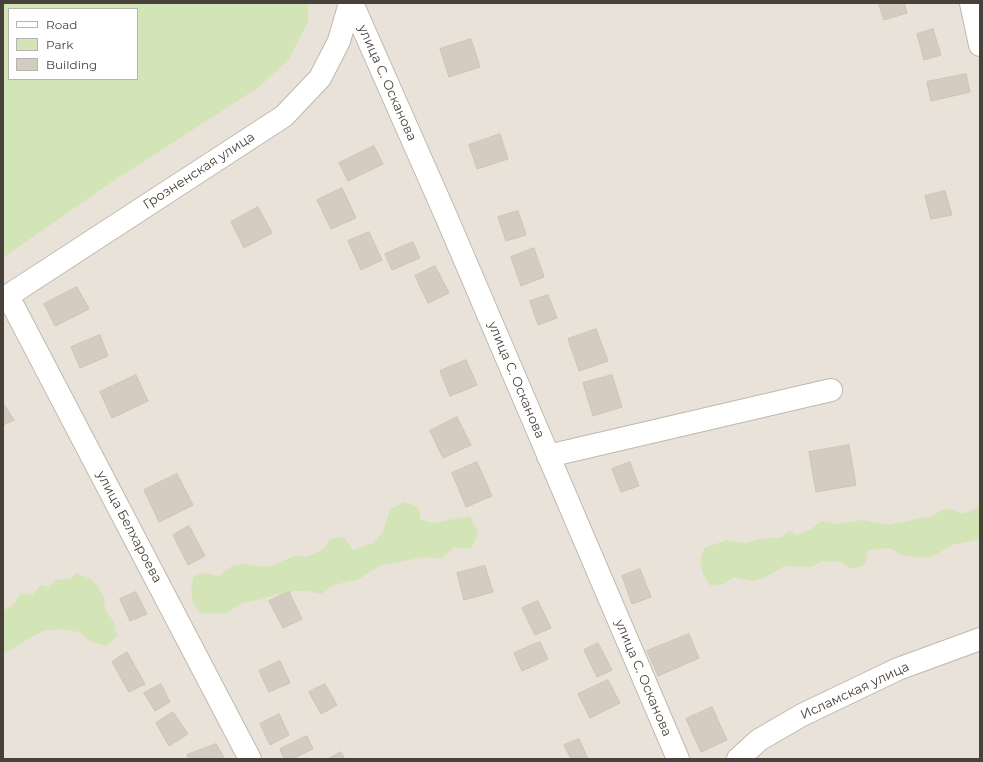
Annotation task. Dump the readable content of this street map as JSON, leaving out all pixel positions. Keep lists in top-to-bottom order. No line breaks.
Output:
{"streets":{"street":["улица С. Осканова","Грозненская улица","улица Белхароева","Исламская улица"]},"crossings":[["улица С. Осканова","Грозненская улица"],["Грозненская улица","улица Белхароева"]],"legend":["Road","Park","Building"]}
